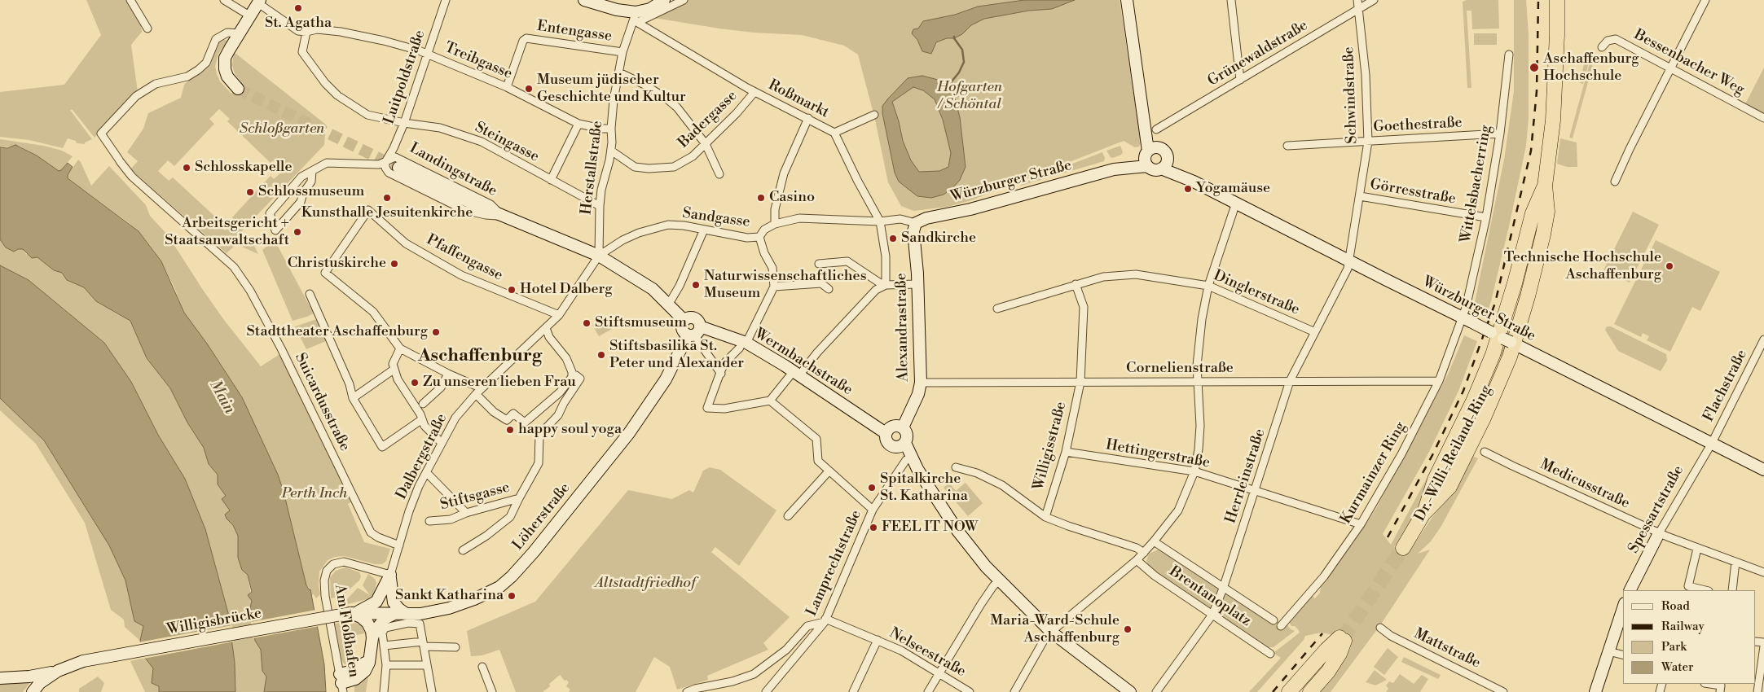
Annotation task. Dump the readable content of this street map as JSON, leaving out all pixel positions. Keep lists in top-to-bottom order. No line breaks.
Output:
{"streets":{"highway":["Dr.-Willi-Reiland-Ring"],"main road":["Landingstraße","Würzburger Straße","Alexandrastraße","Wermbachstraße","Spessartstraße","Löherstraße","Willigisbrücke"],"street":["Entengasse","Grünewaldstraße","Treibgasse","Bessenbacher Weg","Luitpoldstraße","Schwindstraße","Roßmarkt","Badergasse","Goethestraße","Steingasse","Herstallstraße","Wittelsbacherring","Görresstraße","Sandgasse","Pfaffengasse","Dinglerstraße","Cornelienstraße","Flachstraße","Suicardusstraße","Willigisstraße","Hettingerstraße","Dalbergstraße","Kurmainzer Ring","Herrleinstraße","Medicusstraße","Stiftsgasse","Lamprechtstraße","Brentanoplatz","Am Floßhafen","Mattstraße","Nelseestraße"]},"crossings":[["Entengasse","Treibgasse"],["Entengasse","Herstallstraße"],["Grünewaldstraße","Schwindstraße"],["Treibgasse","Luitpoldstraße"],["Treibgasse","Steingasse"],["Treibgasse","Herstallstraße"],["Luitpoldstraße","Steingasse"],["Luitpoldstraße","Landingstraße"],["Schwindstraße","Goethestraße"],["Schwindstraße","Würzburger Straße"],["Schwindstraße","Görresstraße"],["Schwindstraße","Herrleinstraße"],["Roßmarkt","Badergasse"],["Roßmarkt","Herstallstraße"],["Roßmarkt","Sandgasse"],["Badergasse","Herstallstraße"],["Goethestraße","Wittelsbacherring"],["Steingasse","Herstallstraße"],["Herstallstraße","Landingstraße"],["Herstallstraße","Sandgasse"],["Herstallstraße","Dalbergstraße"],["Landingstraße","Sandgasse"],["Landingstraße","Dalbergstraße"],["Würzburger Straße","Wittelsbacherring"],["Würzburger Straße","Alexandrastraße"],["Würzburger Straße","Flachstraße"],["Würzburger Straße","Kurmainzer Ring"],["Würzburger Straße","Herrleinstraße"],["Würzburger Straße","Spessartstraße"],["Wittelsbacherring","Görresstraße"],["Wittelsbacherring","Kurmainzer Ring"],["Sandgasse","Dalbergstraße"],["Pfaffengasse","Dalbergstraße"],["Dinglerstraße","Willigisstraße"],["Dinglerstraße","Herrleinstraße"],["Alexandrastraße","Wermbachstraße"],["Alexandrastraße","Cornelienstraße"],["Wermbachstraße","Löherstraße"],["Cornelienstraße","Willigisstraße"],["Cornelienstraße","Kurmainzer Ring"],["Cornelienstraße","Herrleinstraße"],["Flachstraße","Spessartstraße"],["Suicardusstraße","Dalbergstraße"],["Willigisstraße","Hettingerstraße"],["Hettingerstraße","Kurmainzer Ring"],["Hettingerstraße","Herrleinstraße"],["Dalbergstraße","Stiftsgasse"],["Dalbergstraße","Am Floßhafen"],["Herrleinstraße","Brentanoplatz"],["Medicusstraße","Spessartstraße"],["Löherstraße","Willigisbrücke"],["Lamprechtstraße","Nelseestraße"]],"districts":["Aschaffenburg"],"water":["Main"],"parks":["Hofgarten / Schöntal","Schloßgarten","Perth Inch","Altstadtfriedhof"],"places":["St. Agatha","Aschaffenburg Hochschule","Museum jüdischer Geschichte und Kultur","Schlosskapelle","Yogamäuse","Schlossmuseum","Kunsthalle Jesuitenkirche","Casino","Arbeitsgericht + Staatsanwaltschaft","Sandkirche","Christuskirche","Technische Hochschule Aschaffenburg","Naturwissenschaftliches Museum","Hotel Dalberg","Stiftsmuseum","Stadttheater Aschaffenburg","Stiftsbasilika St. Peter und Alexander","Zu unseren lieben Frau","happy soul yoga","Spitalkirche St. Katharina","FEEL IT NOW","Sankt Katharina","Maria-Ward-Schule Aschaffenburg"],"legend":["Road","Railway","Park","Water"]}
